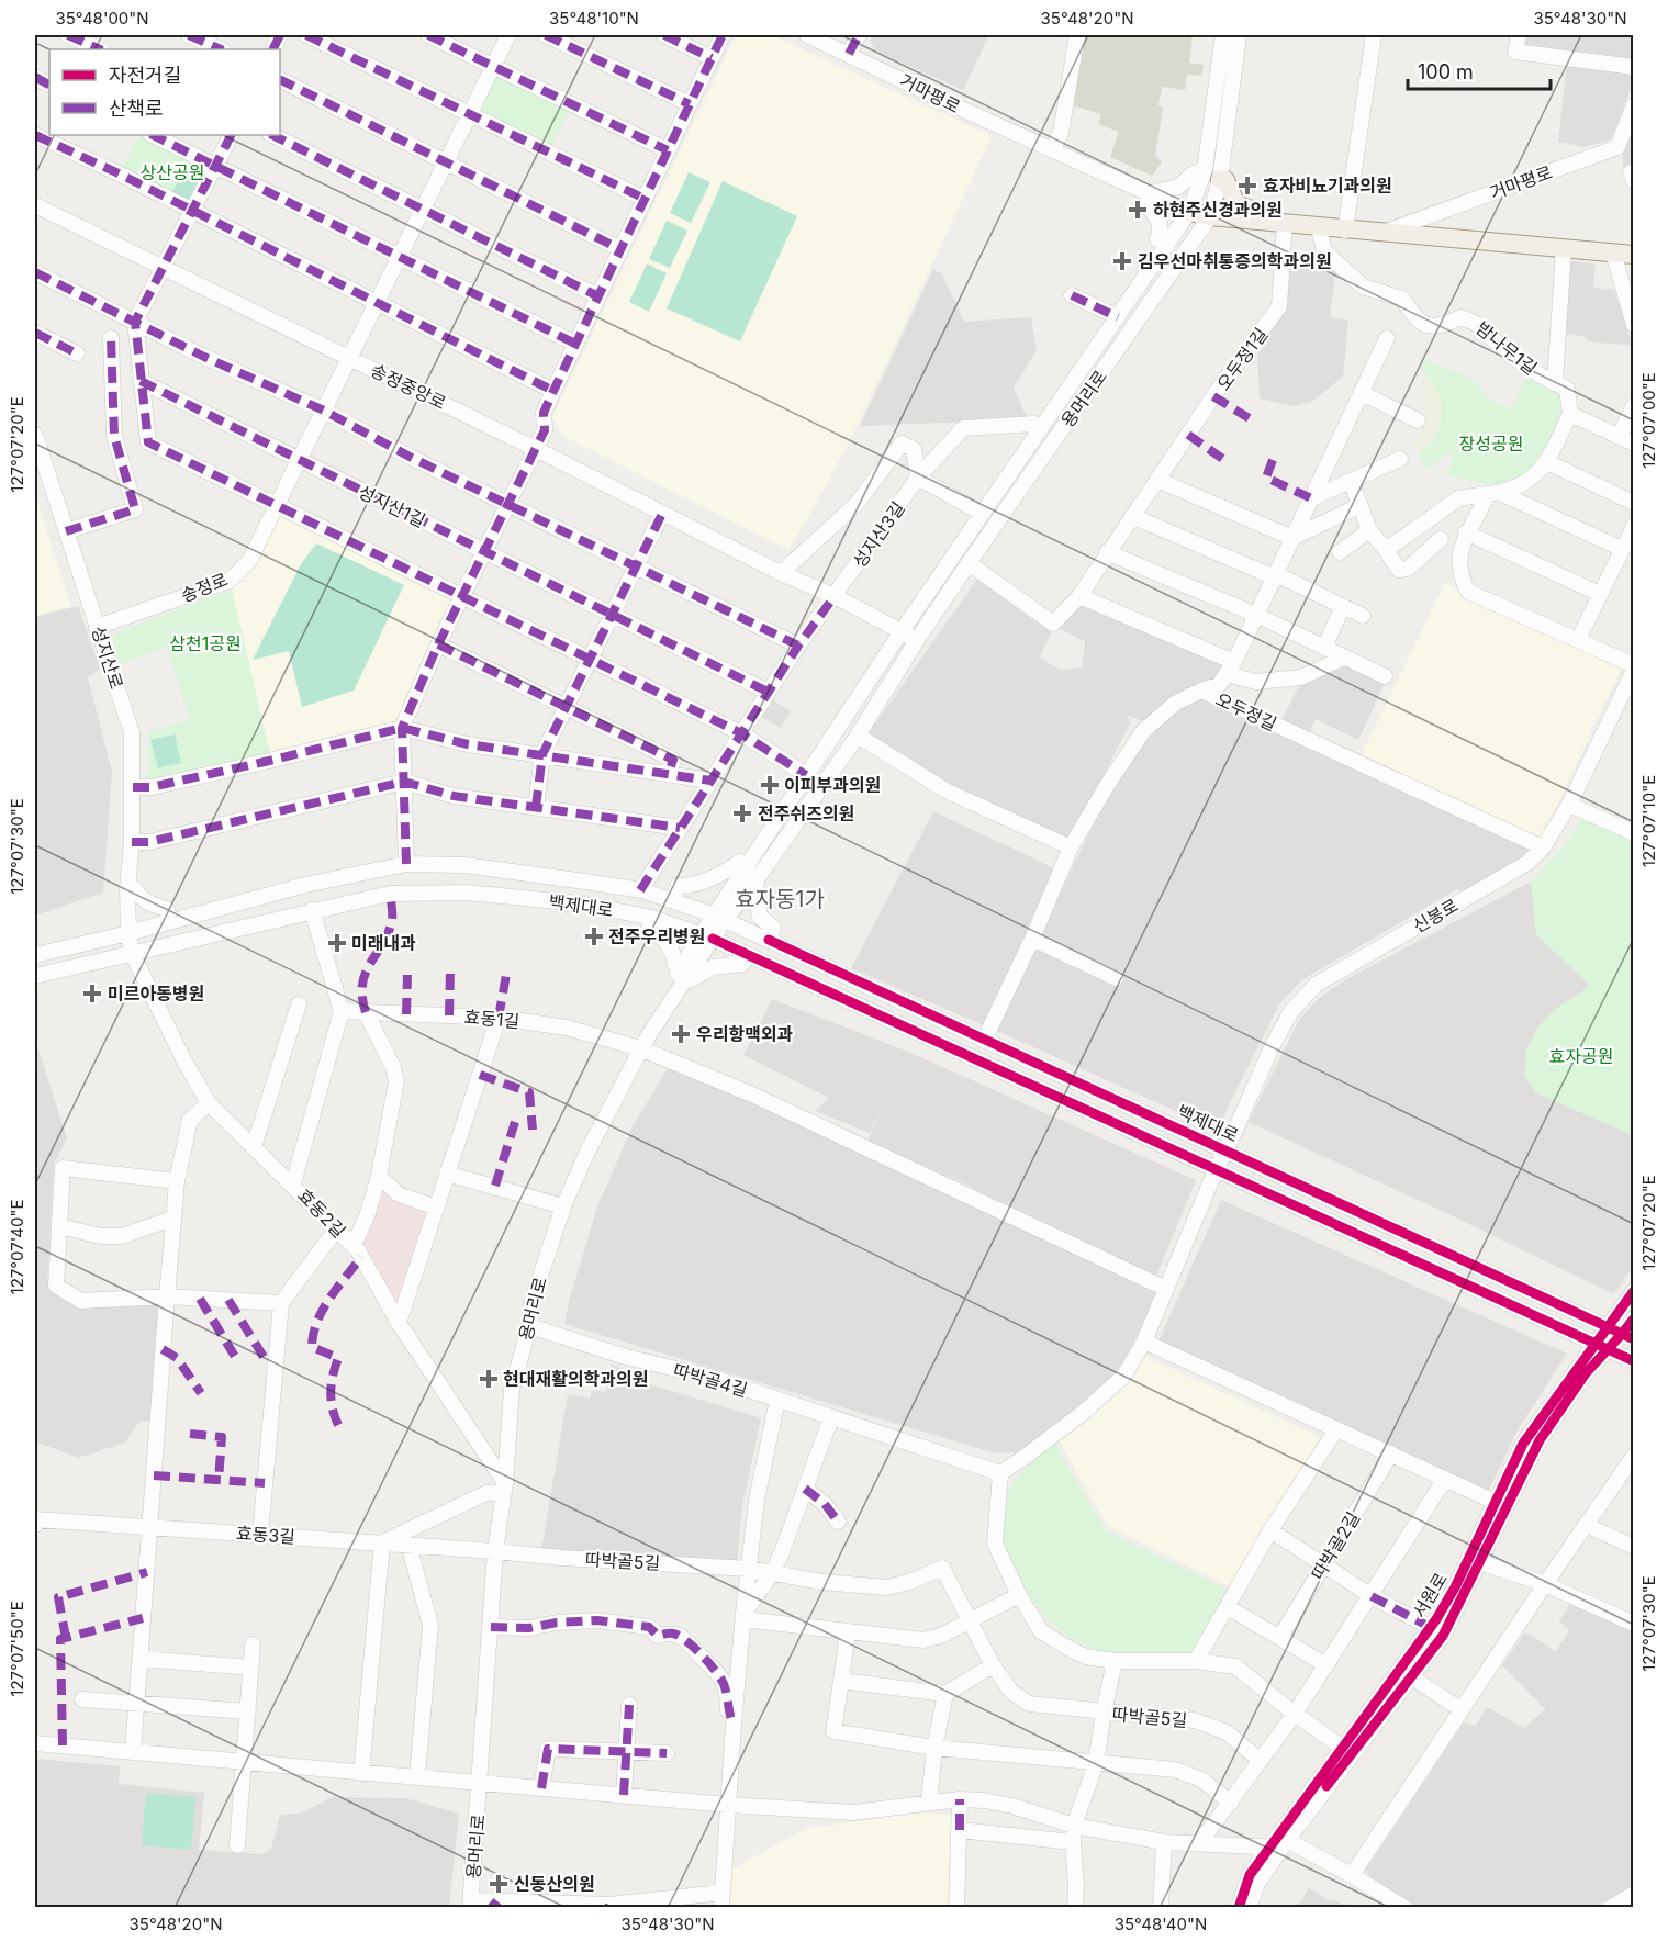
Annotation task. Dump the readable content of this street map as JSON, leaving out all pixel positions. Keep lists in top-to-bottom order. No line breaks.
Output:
{"streets":{"main road":["거마평로"],"street":["밤나무1길","오두정1길","송정중앙로","용머리로","성지산1길","성지산3길","송정로","성지산로","오두정길","백제대로","신봉로","효동1길","효동2길","따박골4길","효동3길","따박골2길","따박골5길","서원로"]},"crossings":[["거마평로","밤나무1길"],["거마평로","오두정1길"],["거마평로","용머리로"],["송정중앙로","용머리로"],["송정중앙로","성지산3길"],["송정중앙로","송정로"],["용머리로","성지산3길"],["용머리로","백제대로"],["용머리로","효동1길"],["용머리로","효동2길"],["용머리로","따박골4길"],["용머리로","효동3길"],["용머리로","따박골5길"],["성지산1길","성지산3길"],["성지산1길","송정로"],["성지산3길","백제대로"],["송정로","성지산로"],["성지산로","백제대로"],["성지산로","효동2길"],["오두정길","신봉로"],["백제대로","신봉로"],["백제대로","효동2길"],["백제대로","서원로"],["신봉로","따박골4길"],["효동3길","따박골5길"]],"districts":["효자동1가"],"parks":["상산공원","장성공원","삼천1공원","효자공원"],"places":{"health":["효자비뇨기과의원","하현주신경과의원","김우선마취통증의학과의원","이피부과의원","전주쉬즈의원","전주우리병원","미래내과","미르아동병원","우리항맥외과","현대재활의학과의원","신동산의원"]},"legend":["자전거길","산책로"],"scale_bar":"100 m","coordinates":["35°48'00\"N","35°48'10\"N","35°48'20\"N","35°48'30\"N","127°07'00\"E","127°07'20\"E","127°07'10\"E","127°07'30\"E","127°07'40\"E","127°07'50\"E","35°48'40\"N"]}
